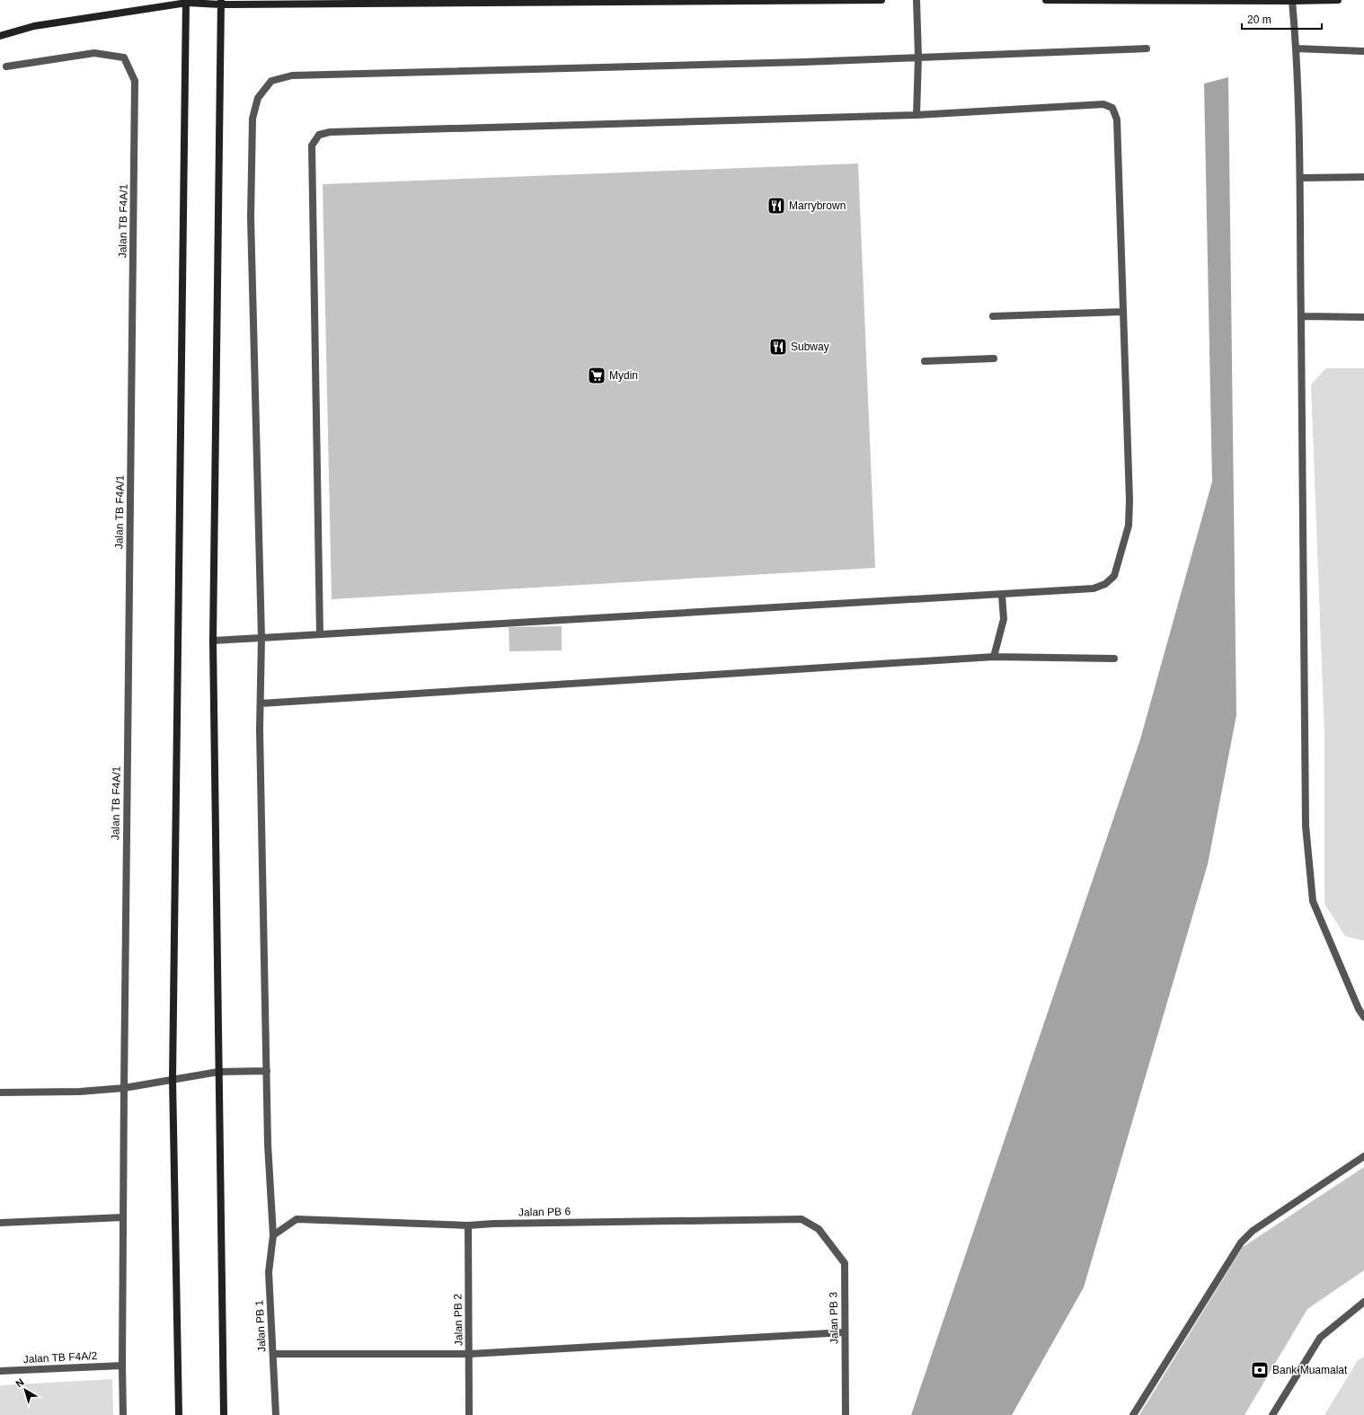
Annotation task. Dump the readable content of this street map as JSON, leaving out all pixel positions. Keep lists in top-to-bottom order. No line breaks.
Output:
{"streets":{"street":["Jalan TB F4A/1","Jalan PB 6","Jalan PB 3","Jalan PB 2","Jalan PB 1","Jalan TB F4A/2"]},"crossings":[["Jalan PB 6","Jalan PB 3"],["Jalan PB 6","Jalan PB 2"],["Jalan PB 6","Jalan PB 1"]],"places":{"restaurant":["Marrybrown","Subway"],"supermarket":["Mydin"],"bank":["Bank Muamalat"]},"scale_bar":"20 m","north":"top left"}
